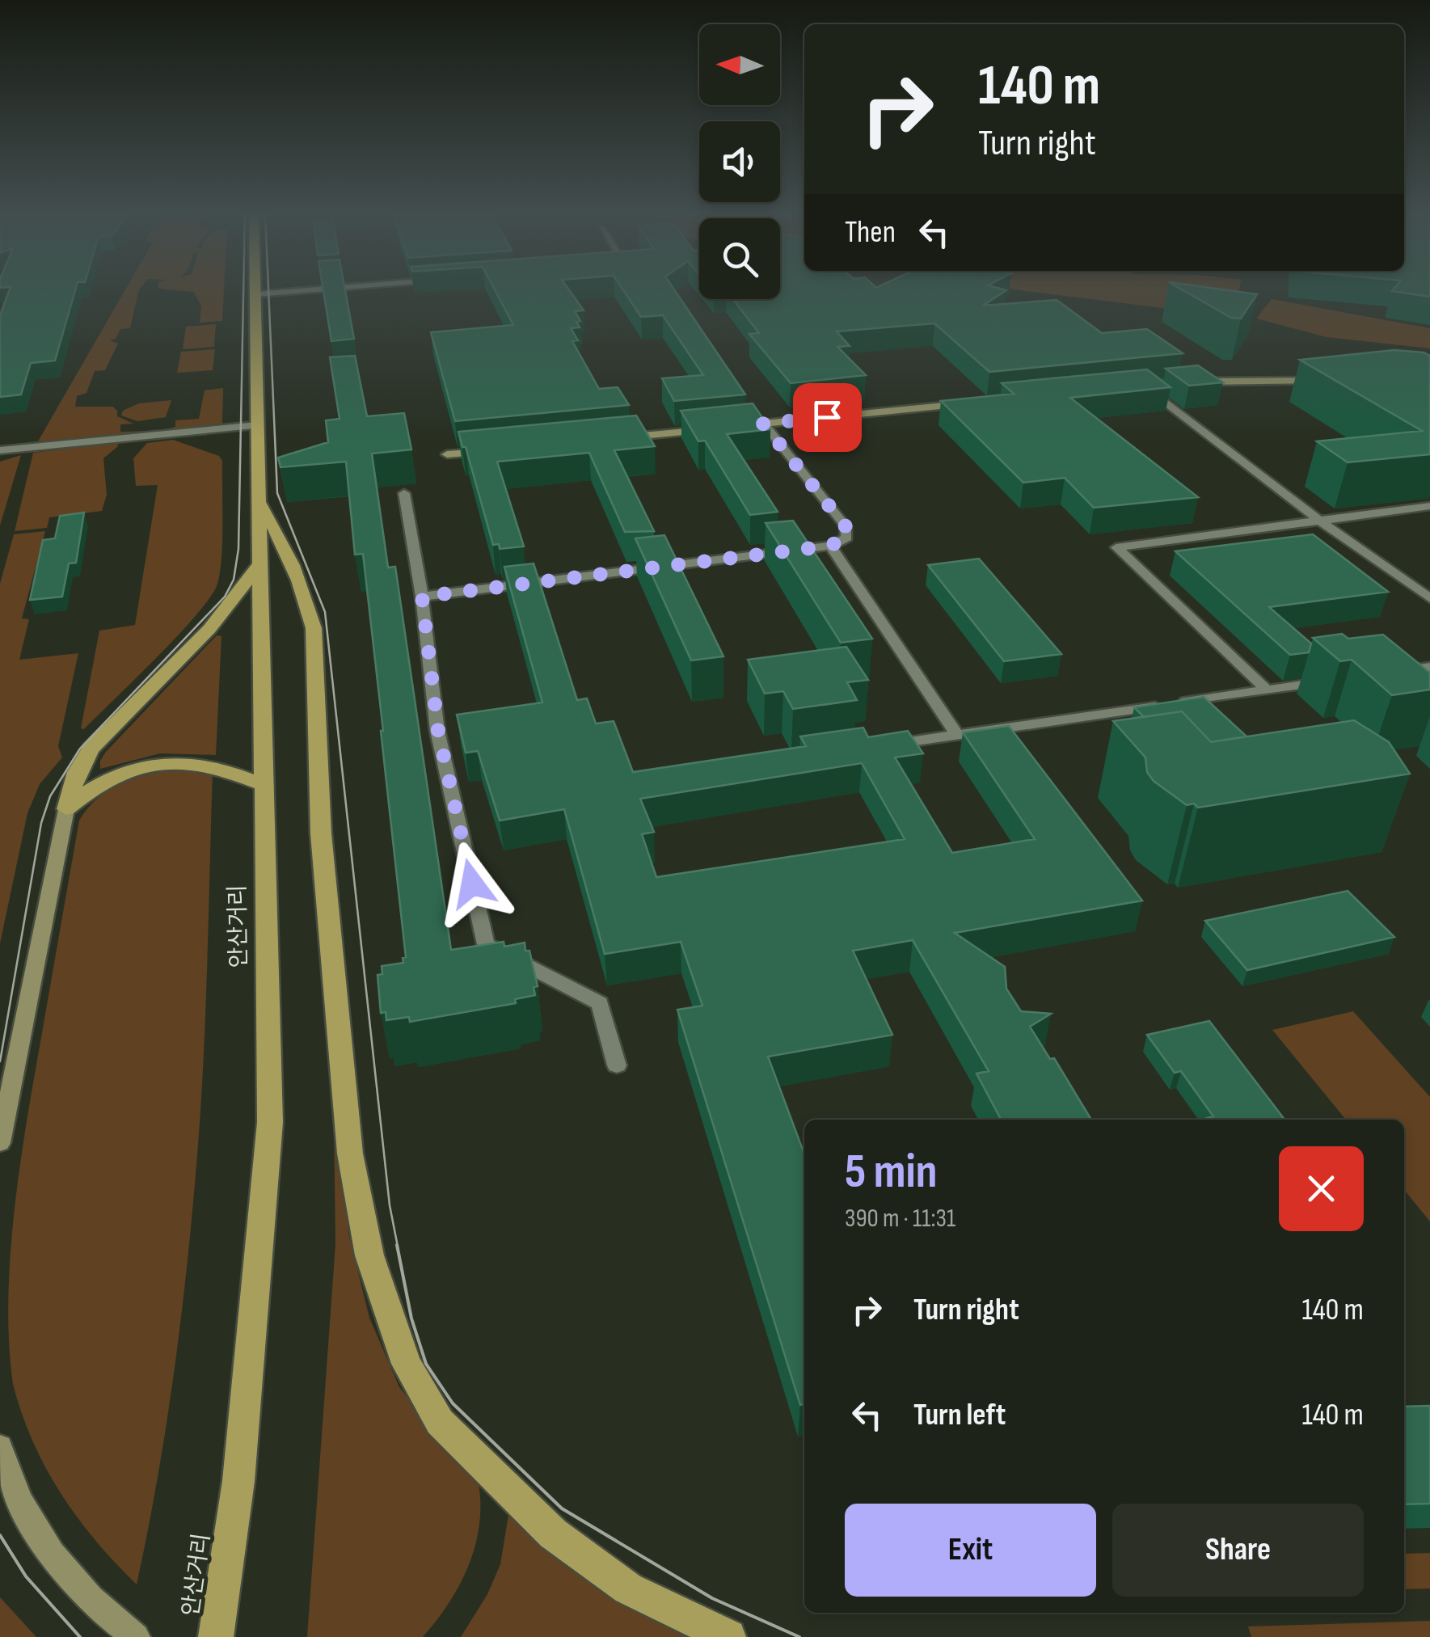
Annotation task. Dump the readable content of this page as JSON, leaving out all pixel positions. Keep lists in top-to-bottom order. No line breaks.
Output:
{"streets":{"main road":["안산거리"]},"north":"left","page":{"turn":["140 m","Turn right"],"then":"Then","heading":["5 min","390 m · 11:31"],"list":[{"name":"Turn right","value":"140 m"},{"name":"Turn left","value":"140 m"}],"buttons":["Exit","Share"]}}
